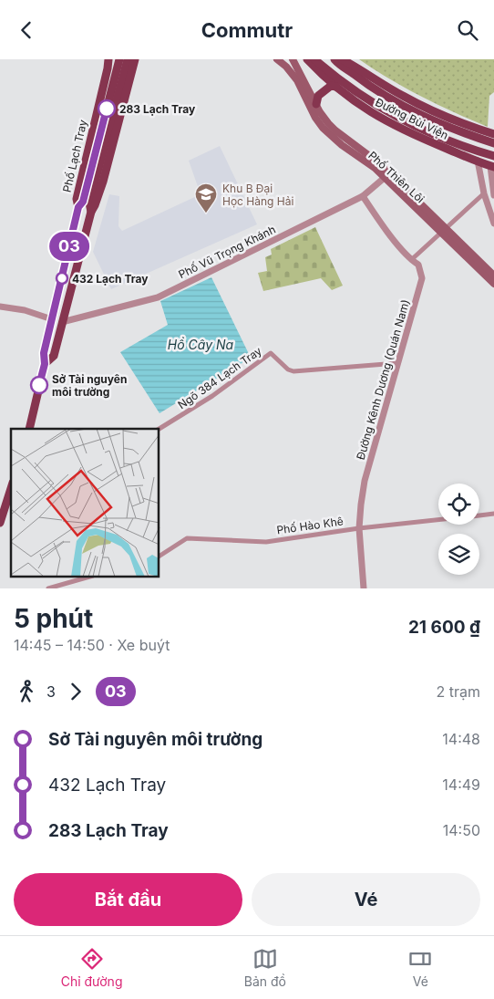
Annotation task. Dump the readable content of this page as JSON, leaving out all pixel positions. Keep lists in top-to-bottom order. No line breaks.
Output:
{"streets":{"main road":["Đường Bùi Viện","Phố Lạch Tray","Phố Thiên Lôi"],"street":["Phố Vũ Trọng Khánh","Ngõ 384 Lạch Tray","Đường Kênh Dương (Quán Nam)","Phố Hào Khê"]},"crossings":[["Phố Lạch Tray","Phố Vũ Trọng Khánh"],["Phố Thiên Lôi","Phố Vũ Trọng Khánh"],["Phố Vũ Trọng Khánh","Đường Kênh Dương (Quán Nam)"],["Ngõ 384 Lạch Tray","Đường Kênh Dương (Quán Nam)"],["Đường Kênh Dương (Quán Nam)","Phố Hào Khê"]],"water":["Hồ Cây Na"],"places":{"other":["283 Lạch Tray","432 Lạch Tray","Sở Tài nguyên môi trường"],"school or university":["Khu B Đại Học Hàng Hải"]},"lines":["bus line 03"],"page":{"header":"Commutr","on_map":"03","heading":["5 phút","14:45 – 14:50 · Xe buýt","21 600 ₫"],"legs":["3","03","2 trạm"],"list":[{"name":"Sở Tài nguyên môi trường","value":"14:48"},{"name":"432 Lạch Tray","value":"14:49"},{"name":"283 Lạch Tray","value":"14:50"}],"buttons":["Bắt đầu","Vé"],"tabs":["Chỉ đường","Bản đồ","Vé"]}}
